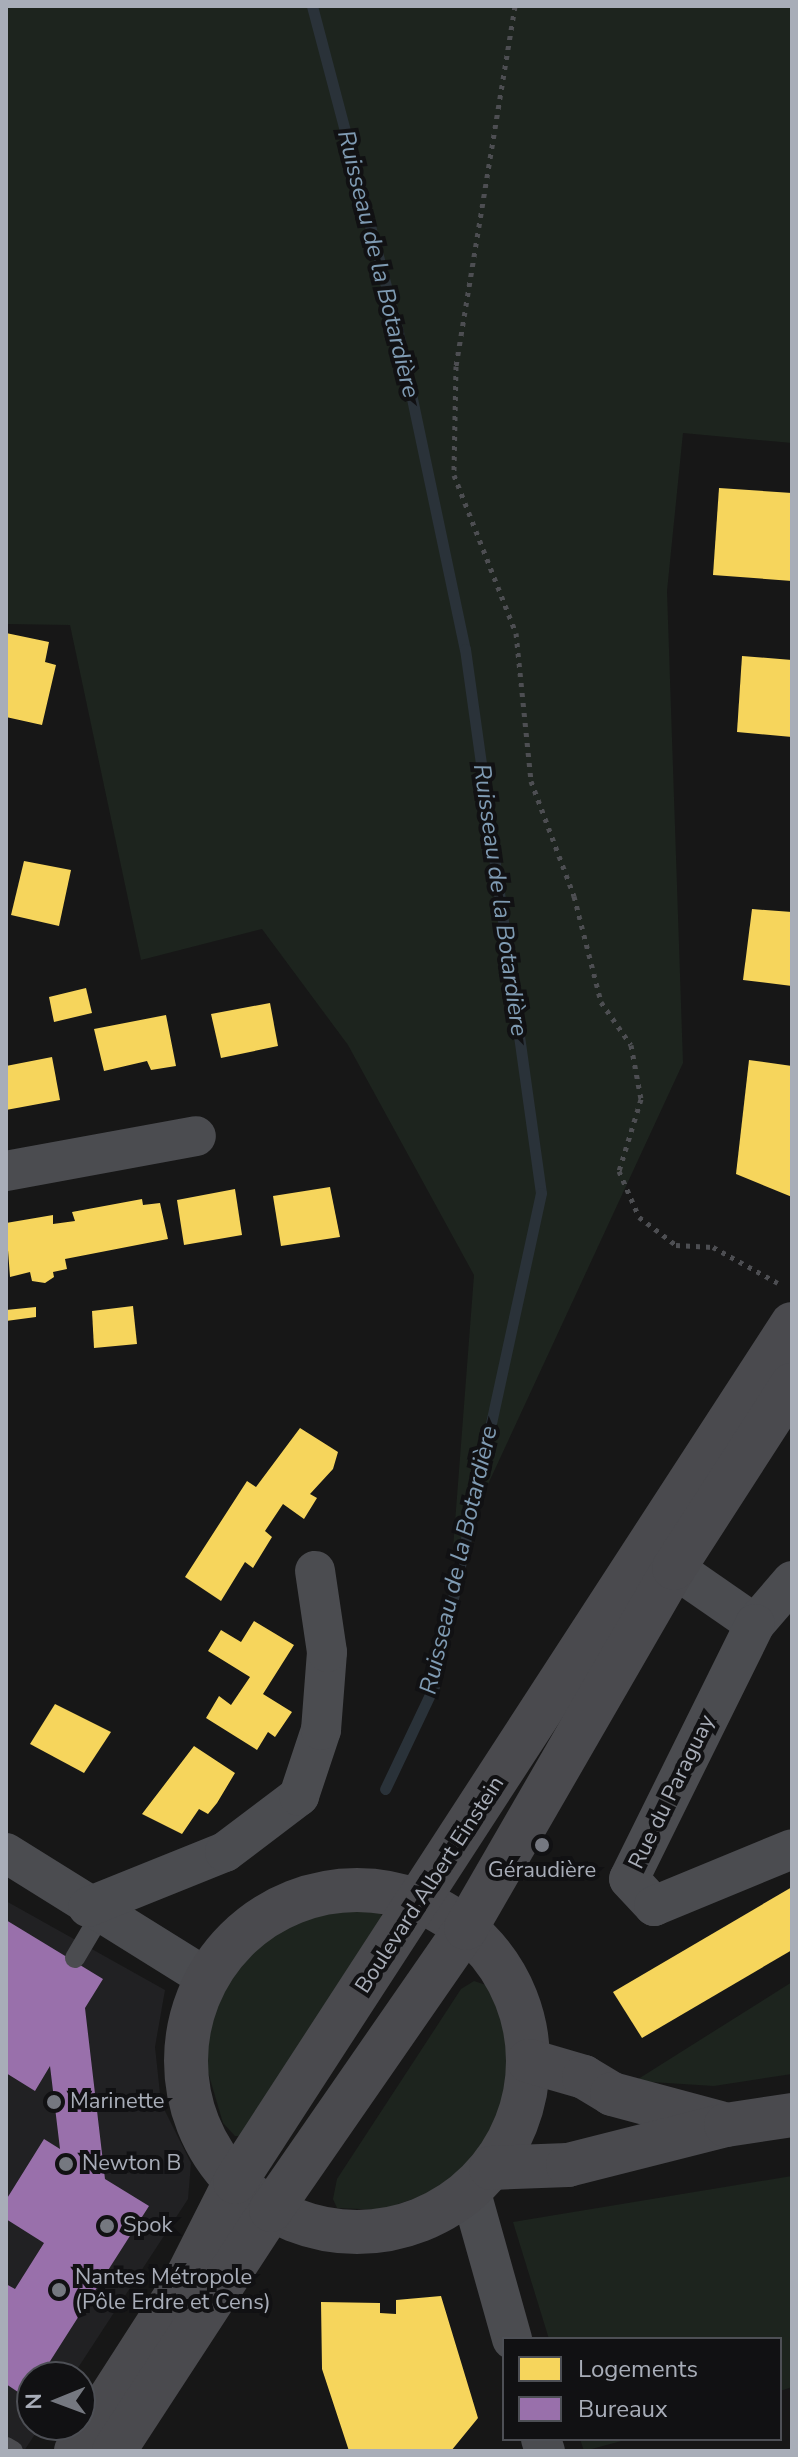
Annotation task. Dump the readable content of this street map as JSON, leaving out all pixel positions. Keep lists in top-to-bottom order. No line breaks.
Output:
{"streets":{"main road":["Boulevard Albert Einstein"],"street":["Rue du Paraguay"]},"water":["Ruisseau de la Botardière"],"places":["Géraudière","Marinette","Newton B","Spok","Nantes Métropole (Pôle Erdre et Cens)"],"legend":["Logements","Bureaux"],"north":"left"}
